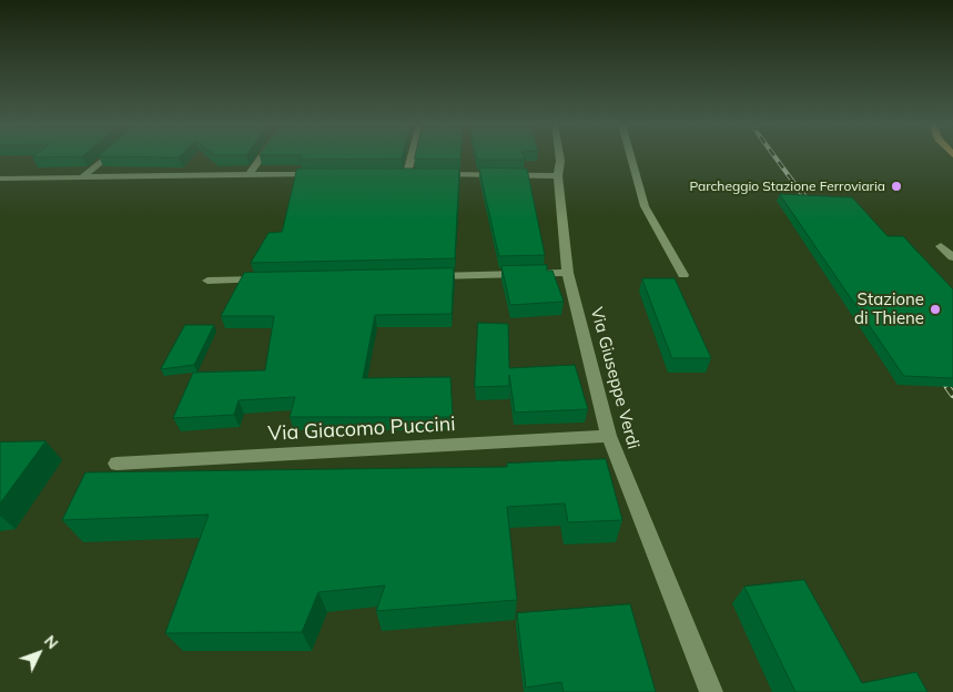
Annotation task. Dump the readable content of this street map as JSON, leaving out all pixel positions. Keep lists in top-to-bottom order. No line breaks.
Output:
{"streets":{"street":["Via Giuseppe Verdi","Via Giacomo Puccini"]},"crossings":[["Via Giuseppe Verdi","Via Giacomo Puccini"]],"places":["Parcheggio Stazione Ferroviaria","Stazione di Thiene"],"north":"top right"}
